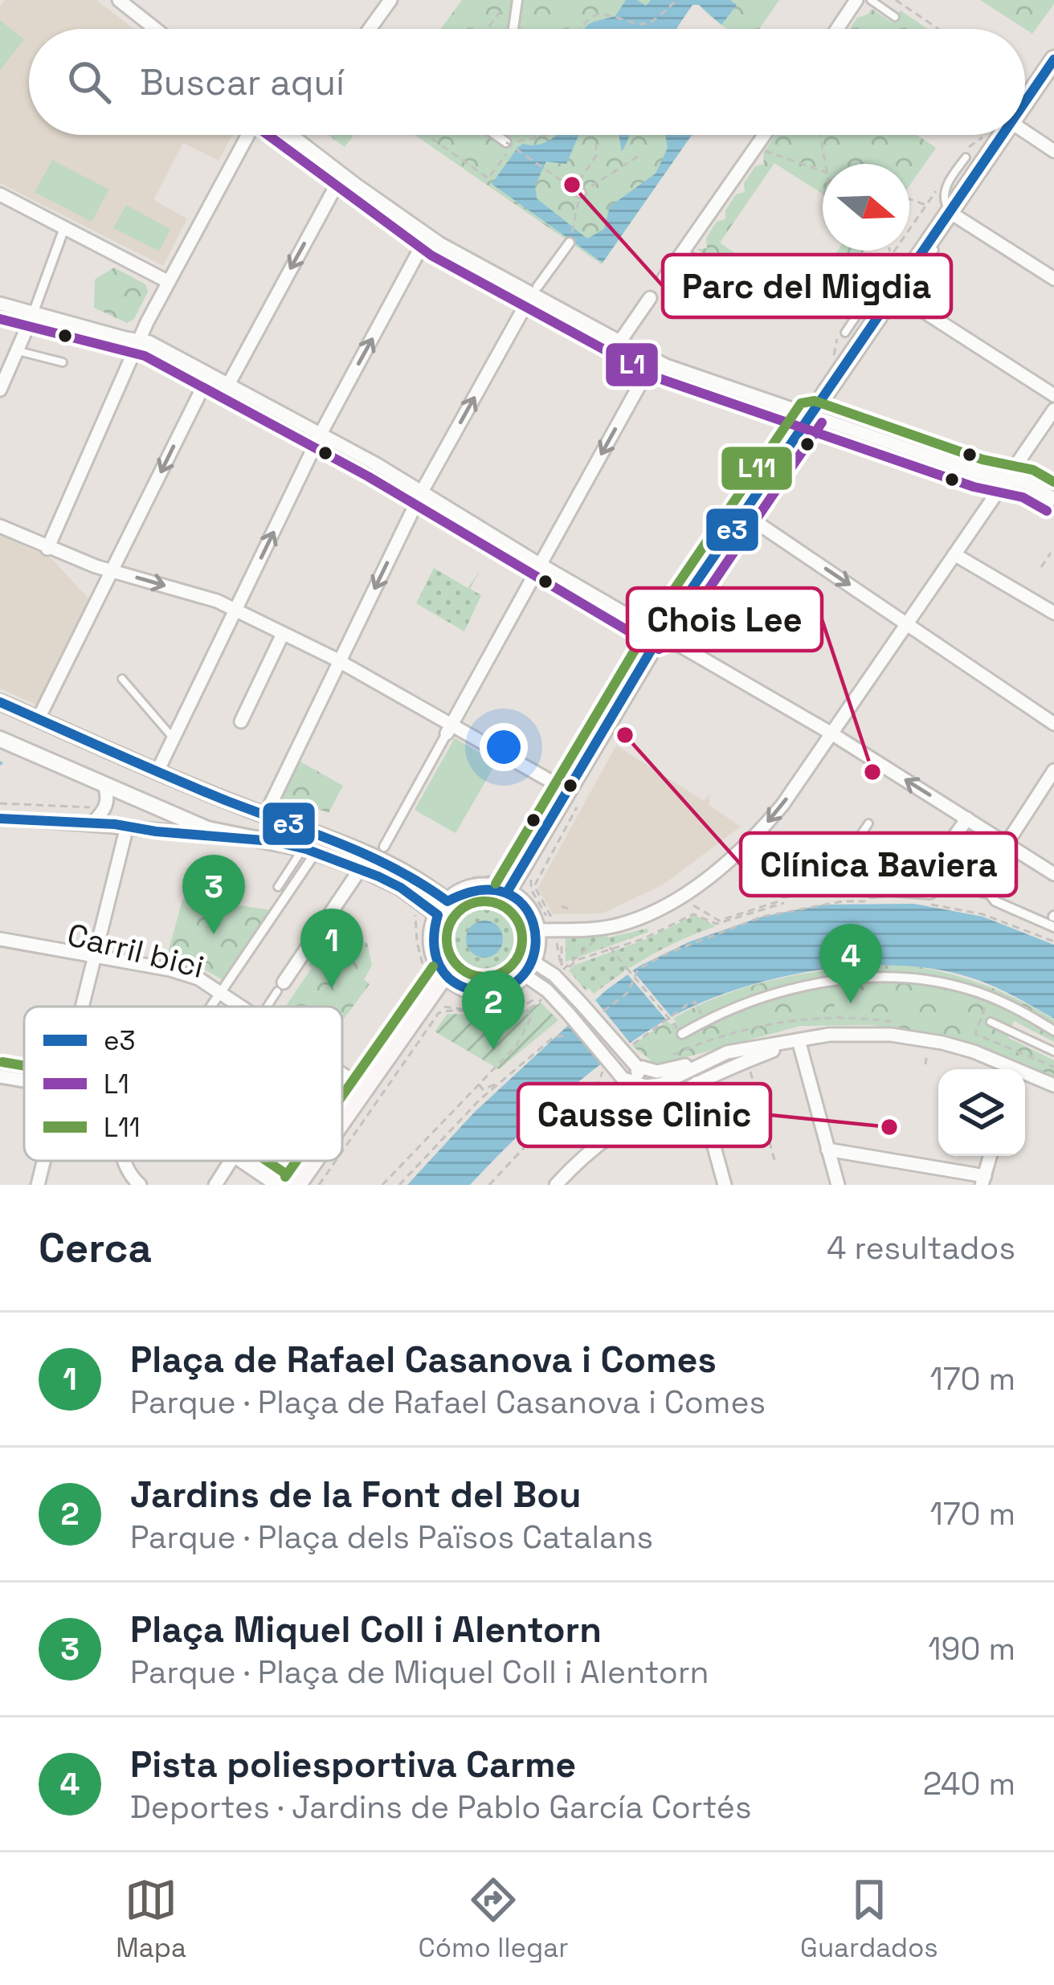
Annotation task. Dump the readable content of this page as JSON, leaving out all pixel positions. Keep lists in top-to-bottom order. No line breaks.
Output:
{"places":["Parc del Migdia","Clínica Baviera","Chois Lee","Causse Clinic"],"lines":["transit line e3","transit line L1","transit line L11"],"legend":["e3","L1","L11"],"north":"right","page":{"search":"Buscar aquí","pins":["3","1","4","2"],"heading":["Cerca","4 resultados"],"list":[{"mark":"1","name":"Plaça de Rafael Casanova i Comes","note":"Parque · Plaça de Rafael Casanova i Comes","value":"170 m"},{"mark":"2","name":"Jardins de la Font del Bou","note":"Parque · Plaça dels Països Catalans","value":"170 m"},{"mark":"3","name":"Plaça Miquel Coll i Alentorn","note":"Parque · Plaça de Miquel Coll i Alentorn","value":"190 m"},{"mark":"4","name":"Pista poliesportiva Carme","note":"Deportes · Jardins de Pablo García Cortés","value":"240 m"}],"nav":["Mapa","Cómo llegar","Guardados"]}}
